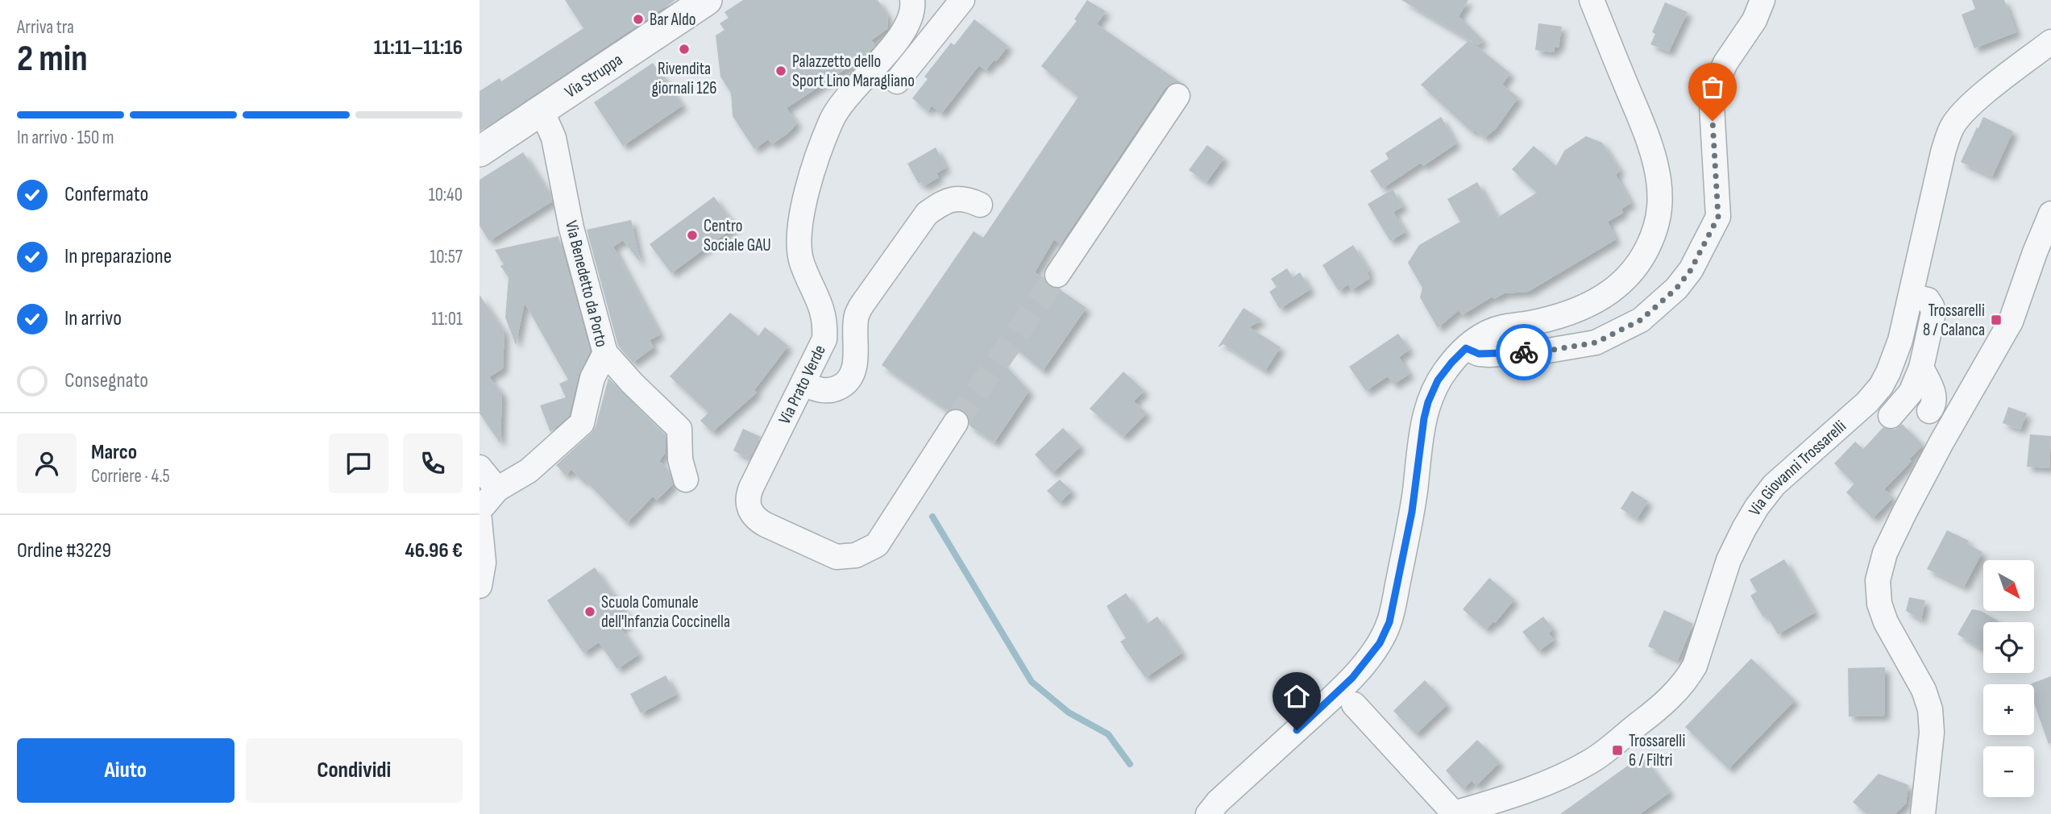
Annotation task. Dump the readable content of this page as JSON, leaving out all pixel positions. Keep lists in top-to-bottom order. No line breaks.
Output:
{"streets":{"street":["Via Struppa","Via Benedetto da Porto","Via Prato Verde","Via Giovanni Trossarelli"]},"crossings":[["Via Struppa","Via Benedetto da Porto"]],"places":{"other":["Bar Aldo","Rivendita giornali 126","Palazzetto dello Sport Lino Maragliano","Centro Sociale GAU","Scuola Comunale dell'Infanzia Coccinella"],"transit":["Trossarelli 8 / Calanca","Trossarelli 6 / Filtri"]},"north":"bottom right","page":{"heading":["2 min","Arriva tra","11:11–11:16"],"panel":["Marco","Corriere · 4.5","Ordine #3229","46.96 €"],"bar":"In arrivo · 150 m","list":[["Confermato","10:40"],["In preparazione","10:57"],["In arrivo","11:01"],"Consegnato"],"map_buttons":["+","−"],"buttons":["Aiuto","Condividi"]}}
